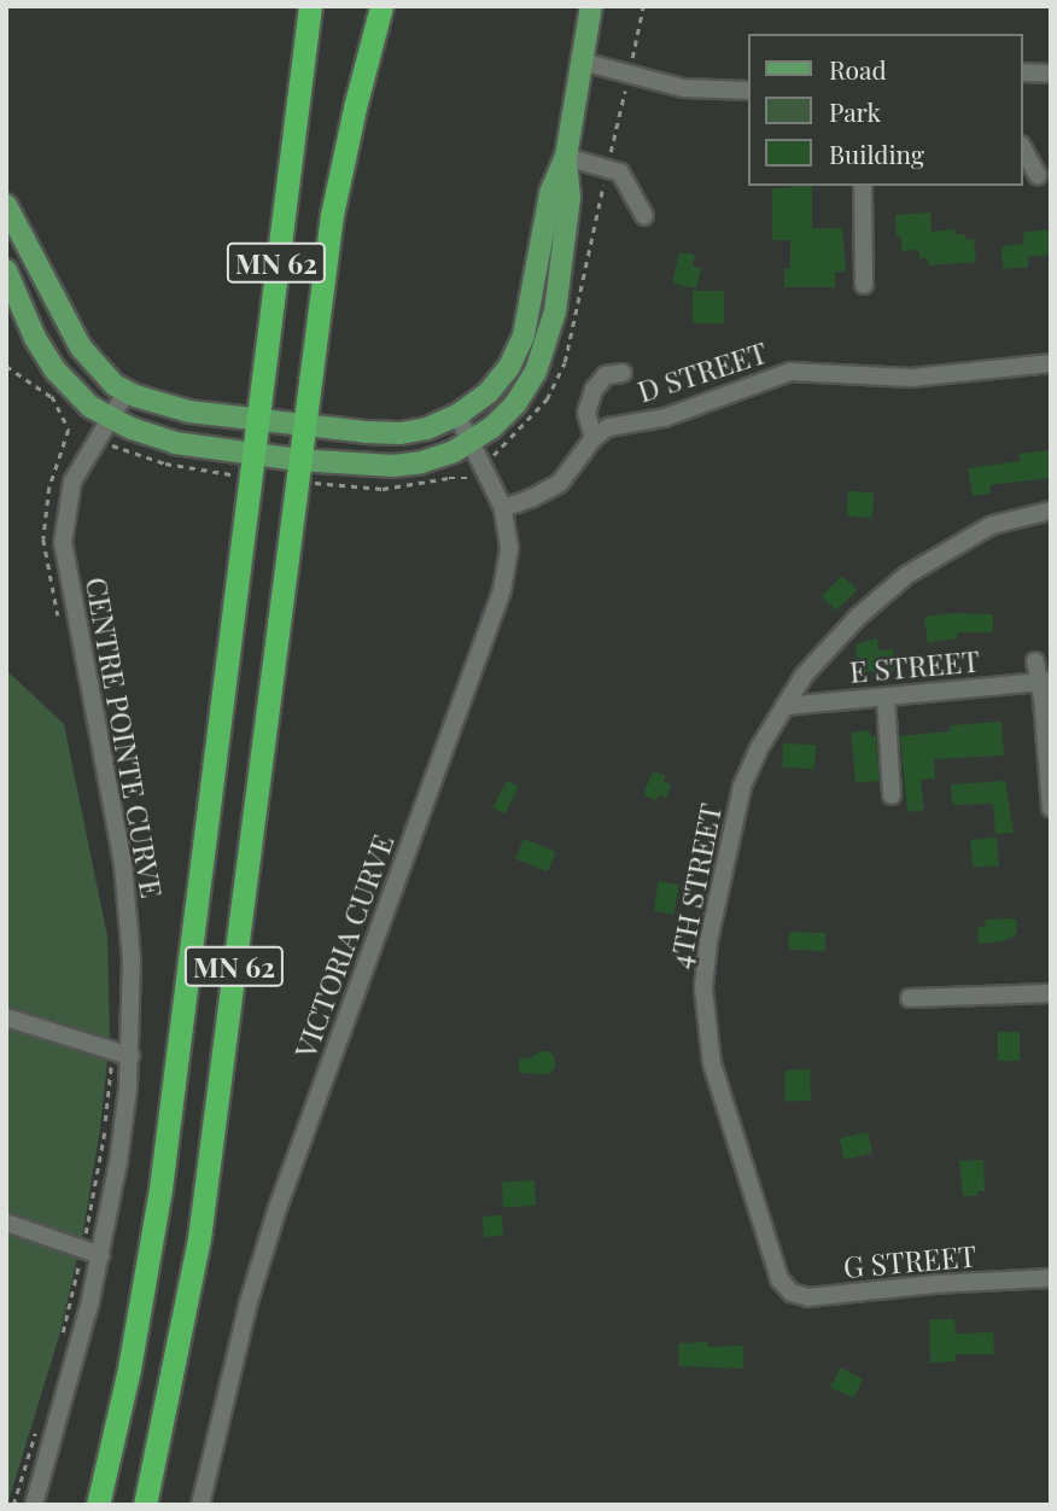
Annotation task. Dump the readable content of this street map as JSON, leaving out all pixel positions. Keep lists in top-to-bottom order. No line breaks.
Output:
{"streets":{"highway":["MN 62"],"street":["D STREET","E STREET","CENTRE POINTE CURVE","4TH STREET","VICTORIA CURVE","G STREET"]},"crossings":[["E STREET","4TH STREET"],["4TH STREET","G STREET"]],"legend":["Road","Park","Building"]}
